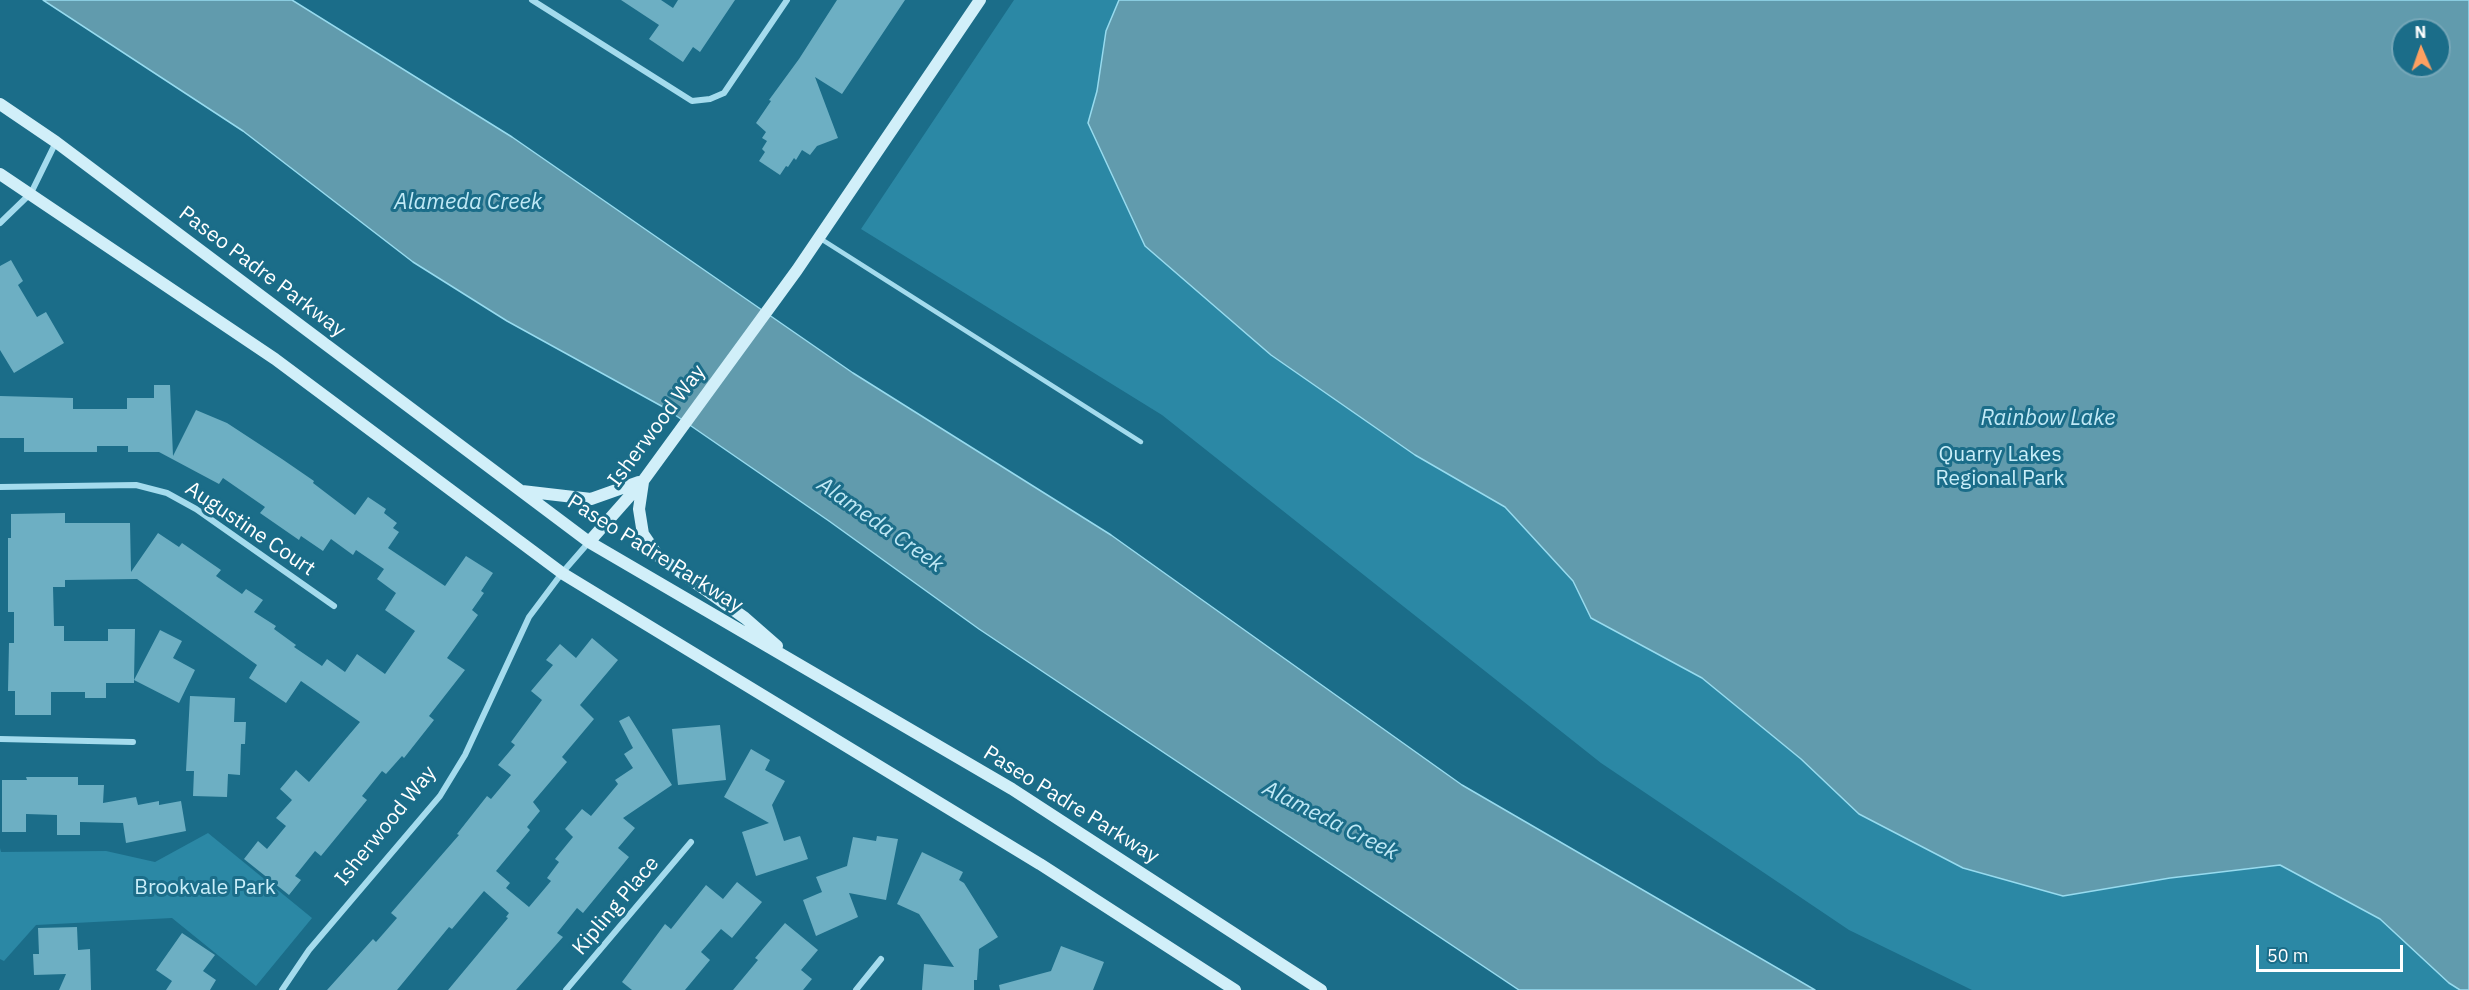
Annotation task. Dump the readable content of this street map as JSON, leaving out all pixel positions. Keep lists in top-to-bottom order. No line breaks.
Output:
{"streets":{"main road":["Paseo Padre Parkway","Isherwood Way"],"street":["Augustine Court","Kipling Place"]},"crossings":[["Paseo Padre Parkway","Isherwood Way"]],"water":["Alameda Creek","Rainbow Lake"],"parks":["Quarry Lakes Regional Park","Brookvale Park"],"scale_bar":"50 m","north":"top"}
